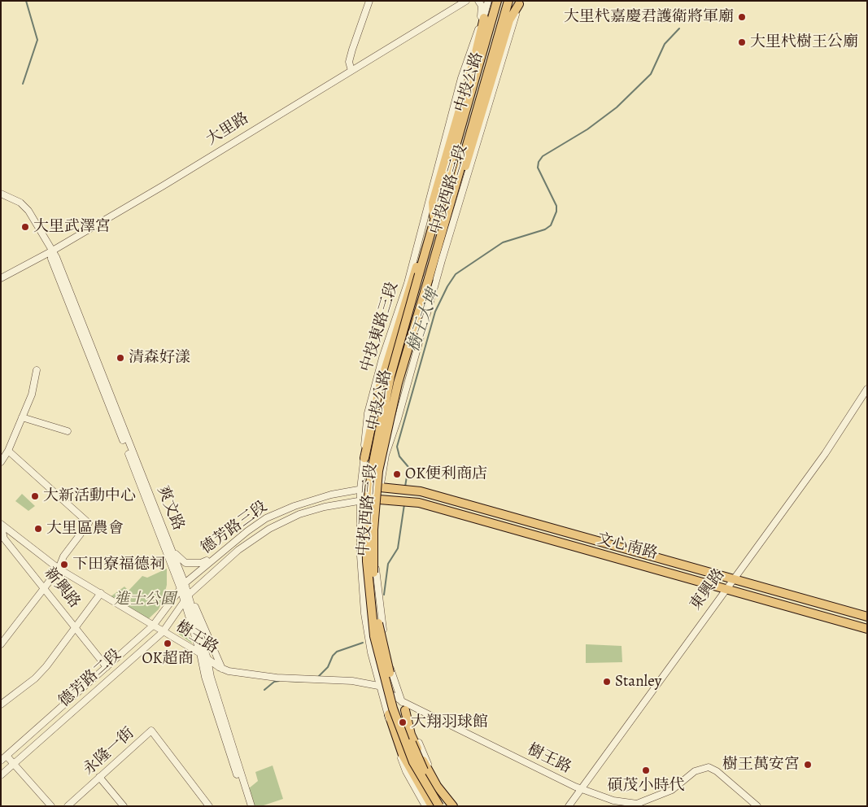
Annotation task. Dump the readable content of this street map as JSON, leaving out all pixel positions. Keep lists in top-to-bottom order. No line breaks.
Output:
{"streets":{"main road":["中投公路","文心南路"],"street":["大里路","中投西路三段","中投東路三段","爽文路","德芳路三段","新興路","東興路","樹王路","德芳路二段","永隆一街"]},"crossings":[["大里路","爽文路"],["中投西路三段","德芳路三段"],["中投西路三段","文心南路"],["中投西路三段","樹王路"],["中投東路三段","德芳路三段"],["中投東路三段","樹王路"],["爽文路","德芳路三段"],["爽文路","樹王路"],["爽文路","德芳路二段"],["德芳路三段","文心南路"],["德芳路三段","樹王路"],["德芳路三段","德芳路二段"],["文心南路","東興路"],["新興路","樹王路"],["新興路","德芳路二段"],["東興路","樹王路"],["樹王路","德芳路二段"]],"water":["樹王大埤"],"parks":["進士公園"],"places":["大里杙嘉慶君護衛將軍廟","大里杙樹王公廟","大里武澤宮","清森好漾","OK便利商店","大新活動中心","大里區農會","下田寮福德祠","OK超商","Stanley","大翔羽球館","樹王萬安宮","碩茂小時代"]}
